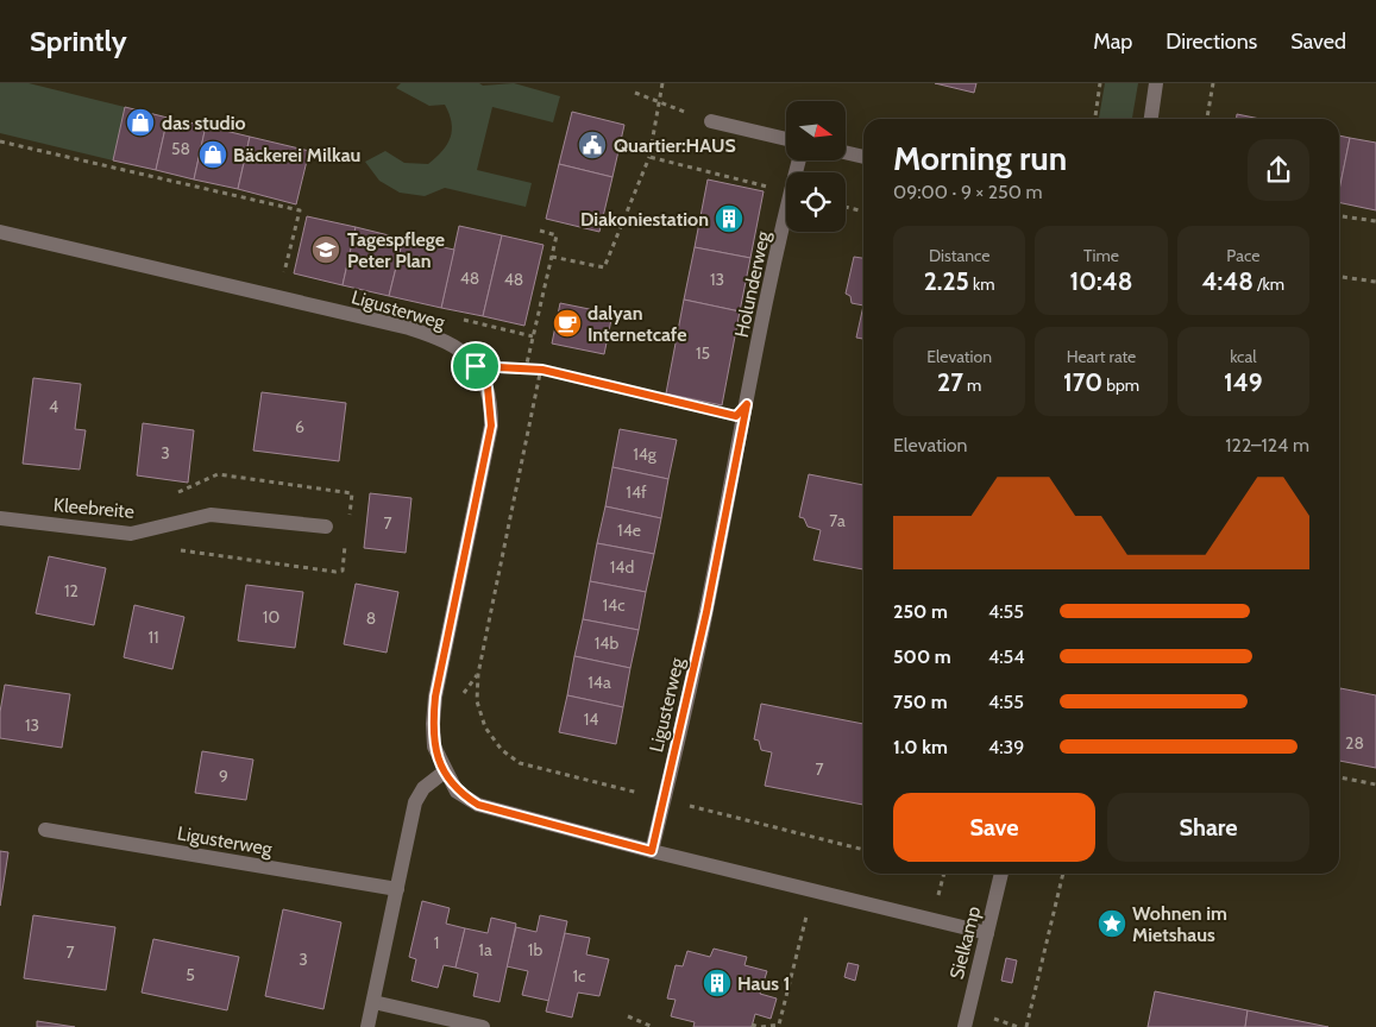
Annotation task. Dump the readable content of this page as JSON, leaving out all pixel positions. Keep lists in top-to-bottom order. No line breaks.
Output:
{"streets":{"street":["Holunderweg","Ligusterweg","Kleebreite","Sielkamp"]},"crossings":[["Holunderweg","Ligusterweg"],["Ligusterweg","Sielkamp"]],"places":{"shop":["das studio","Bäckerei Milkau"],"public building":["Quartier:HAUS"],"building":["Diakoniestation","Haus 1"],"school or university":["Tagespflege Peter Plan"],"cafe":["dalyan Internetcafe"],"place":["Wohnen im Mietshaus"]},"house_numbers":["58","48","48","13","15","4","6","3","14g","14f","7a","7","14e","14d","12","14c","10","8","11","14b","14a","14","13","28","7","9","1","1a","1b","7","3","5","1c"],"north":"right","page":{"header":"Sprintly","nav":["Map","Directions","Saved"],"heading":["Morning run","09:00 · 9 × 250 m"],"stats":[["Distance","2.25 km"],["Time","10:48"],["Pace","4:48 /km"],["Elevation","27 m"],["Heart rate","170 bpm"],["kcal","149"]],"chart":["Elevation","122–124 m"],"list":[{"name":"250 m","note":"4:55"},{"name":"500 m","note":"4:54"},{"name":"750 m","note":"4:55"},{"name":"1.0 km","note":"4:39"}],"buttons":["Save","Share"]}}
